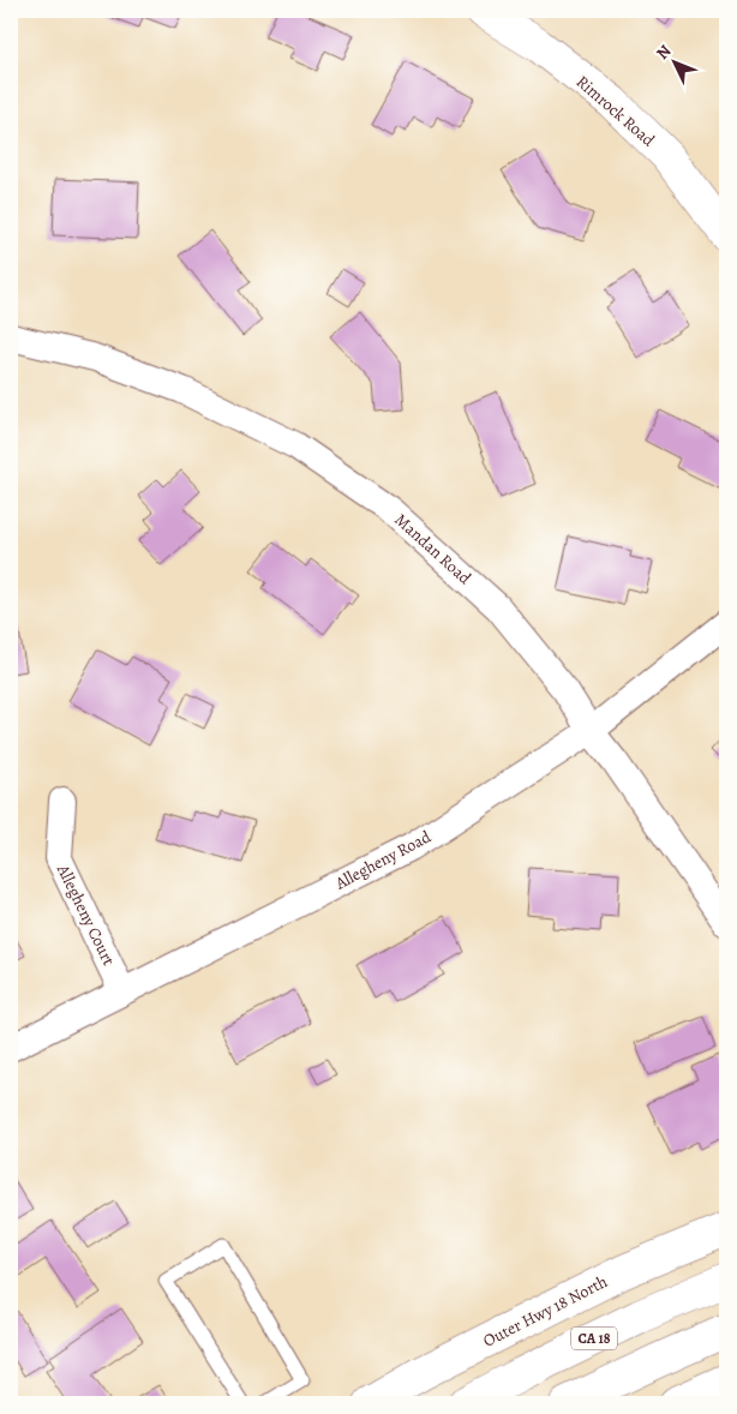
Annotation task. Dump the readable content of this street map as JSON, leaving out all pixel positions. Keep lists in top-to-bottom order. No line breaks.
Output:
{"streets":{"street":["Rimrock Road","Mandan Road","Allegheny Road","Allegheny Court","Outer Hwy 18 North","CA 18"]},"crossings":[["Mandan Road","Allegheny Road"],["Allegheny Road","Allegheny Court"]],"north":"top left"}
